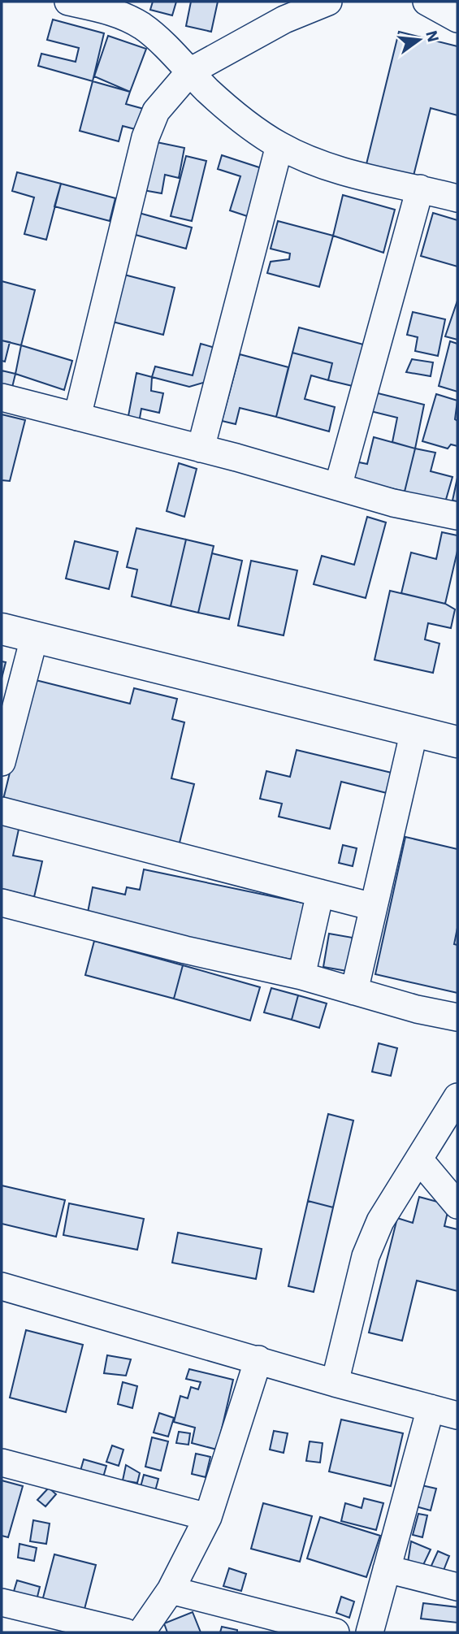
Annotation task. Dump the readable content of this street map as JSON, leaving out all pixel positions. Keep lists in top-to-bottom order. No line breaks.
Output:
{"north":"right"}
